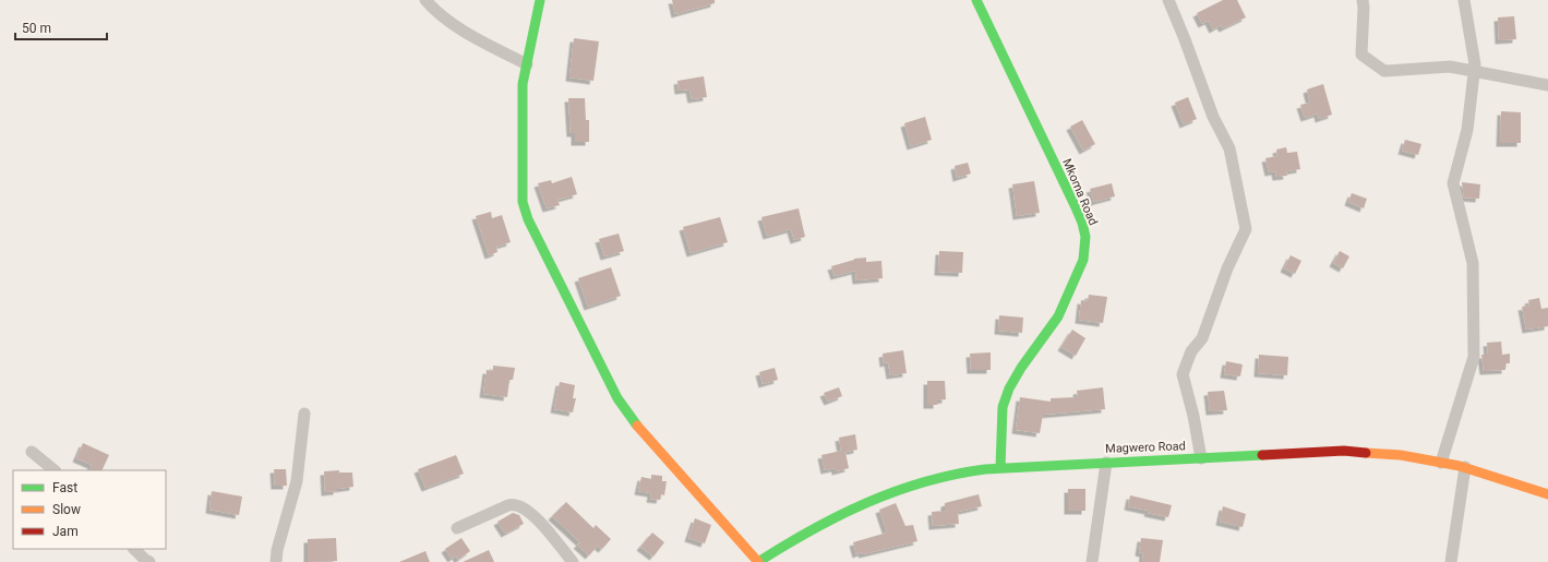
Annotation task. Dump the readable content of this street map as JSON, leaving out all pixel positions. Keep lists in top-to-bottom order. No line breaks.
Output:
{"streets":{"street":["Mkoma Road","Magwero Road"]},"crossings":[["Mkoma Road","Magwero Road"]],"legend":["Fast","Slow","Jam"],"scale_bar":"50 m"}
